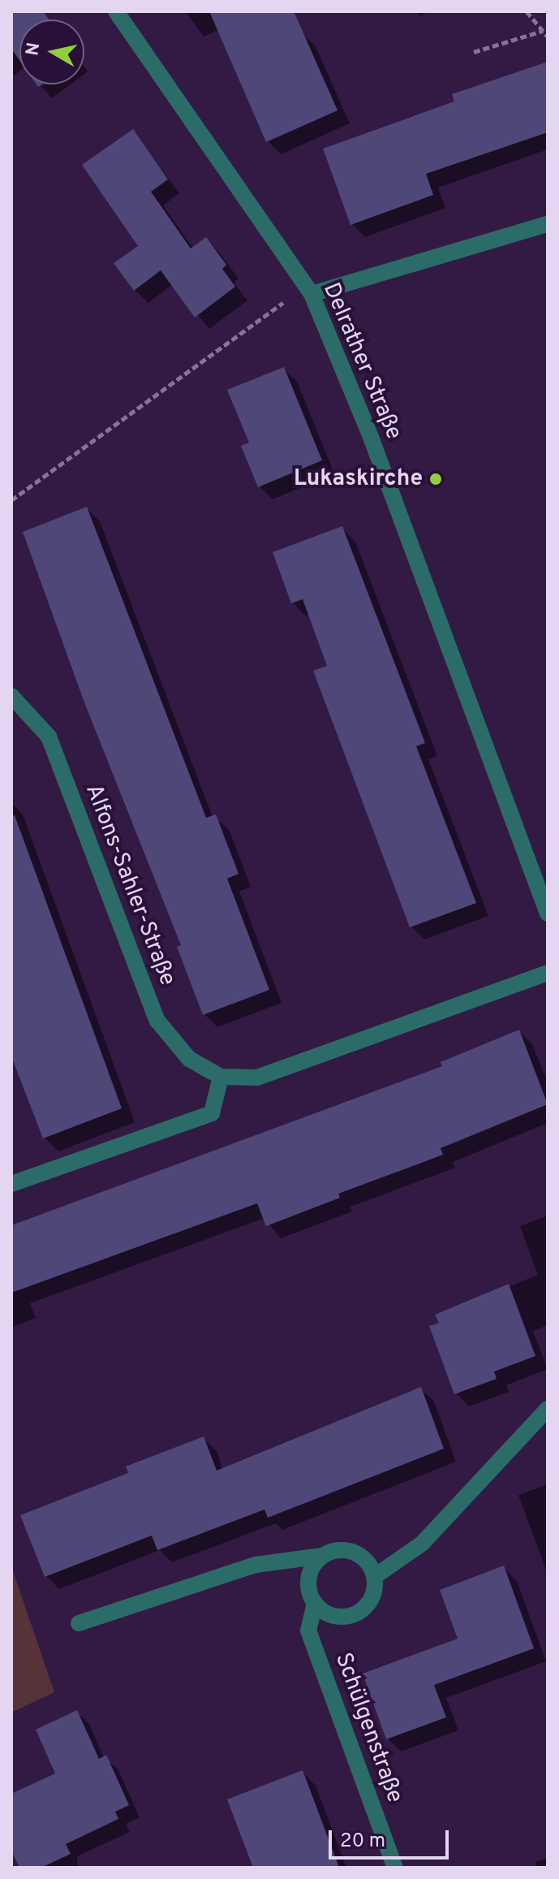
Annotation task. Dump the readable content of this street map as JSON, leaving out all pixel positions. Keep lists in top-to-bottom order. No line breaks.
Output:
{"streets":{"street":["Delrather Straße","Alfons-Sahler-Straße","Schülgenstraße"]},"places":["Lukaskirche"],"scale_bar":"20 m","north":"left"}
